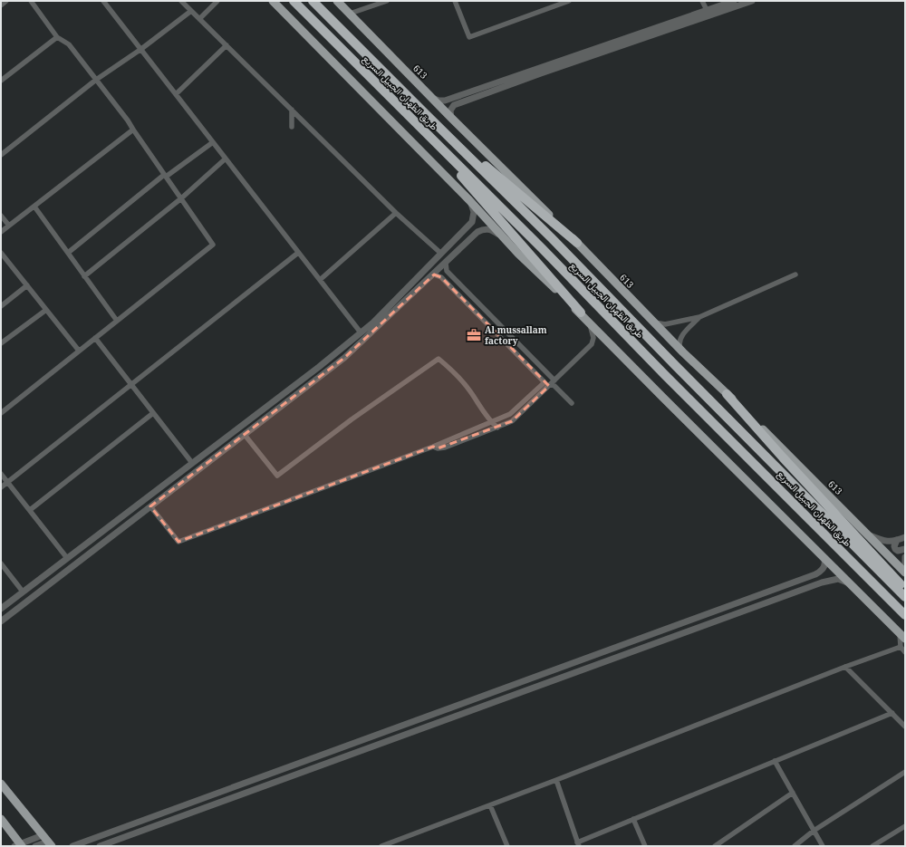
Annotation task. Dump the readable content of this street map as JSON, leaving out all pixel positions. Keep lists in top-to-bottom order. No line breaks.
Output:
{"streets":{"highway":["طريق الظهران الجبيل السريع"],"main road":["613"]},"places":{"office":["Al mussallam factory"]}}
